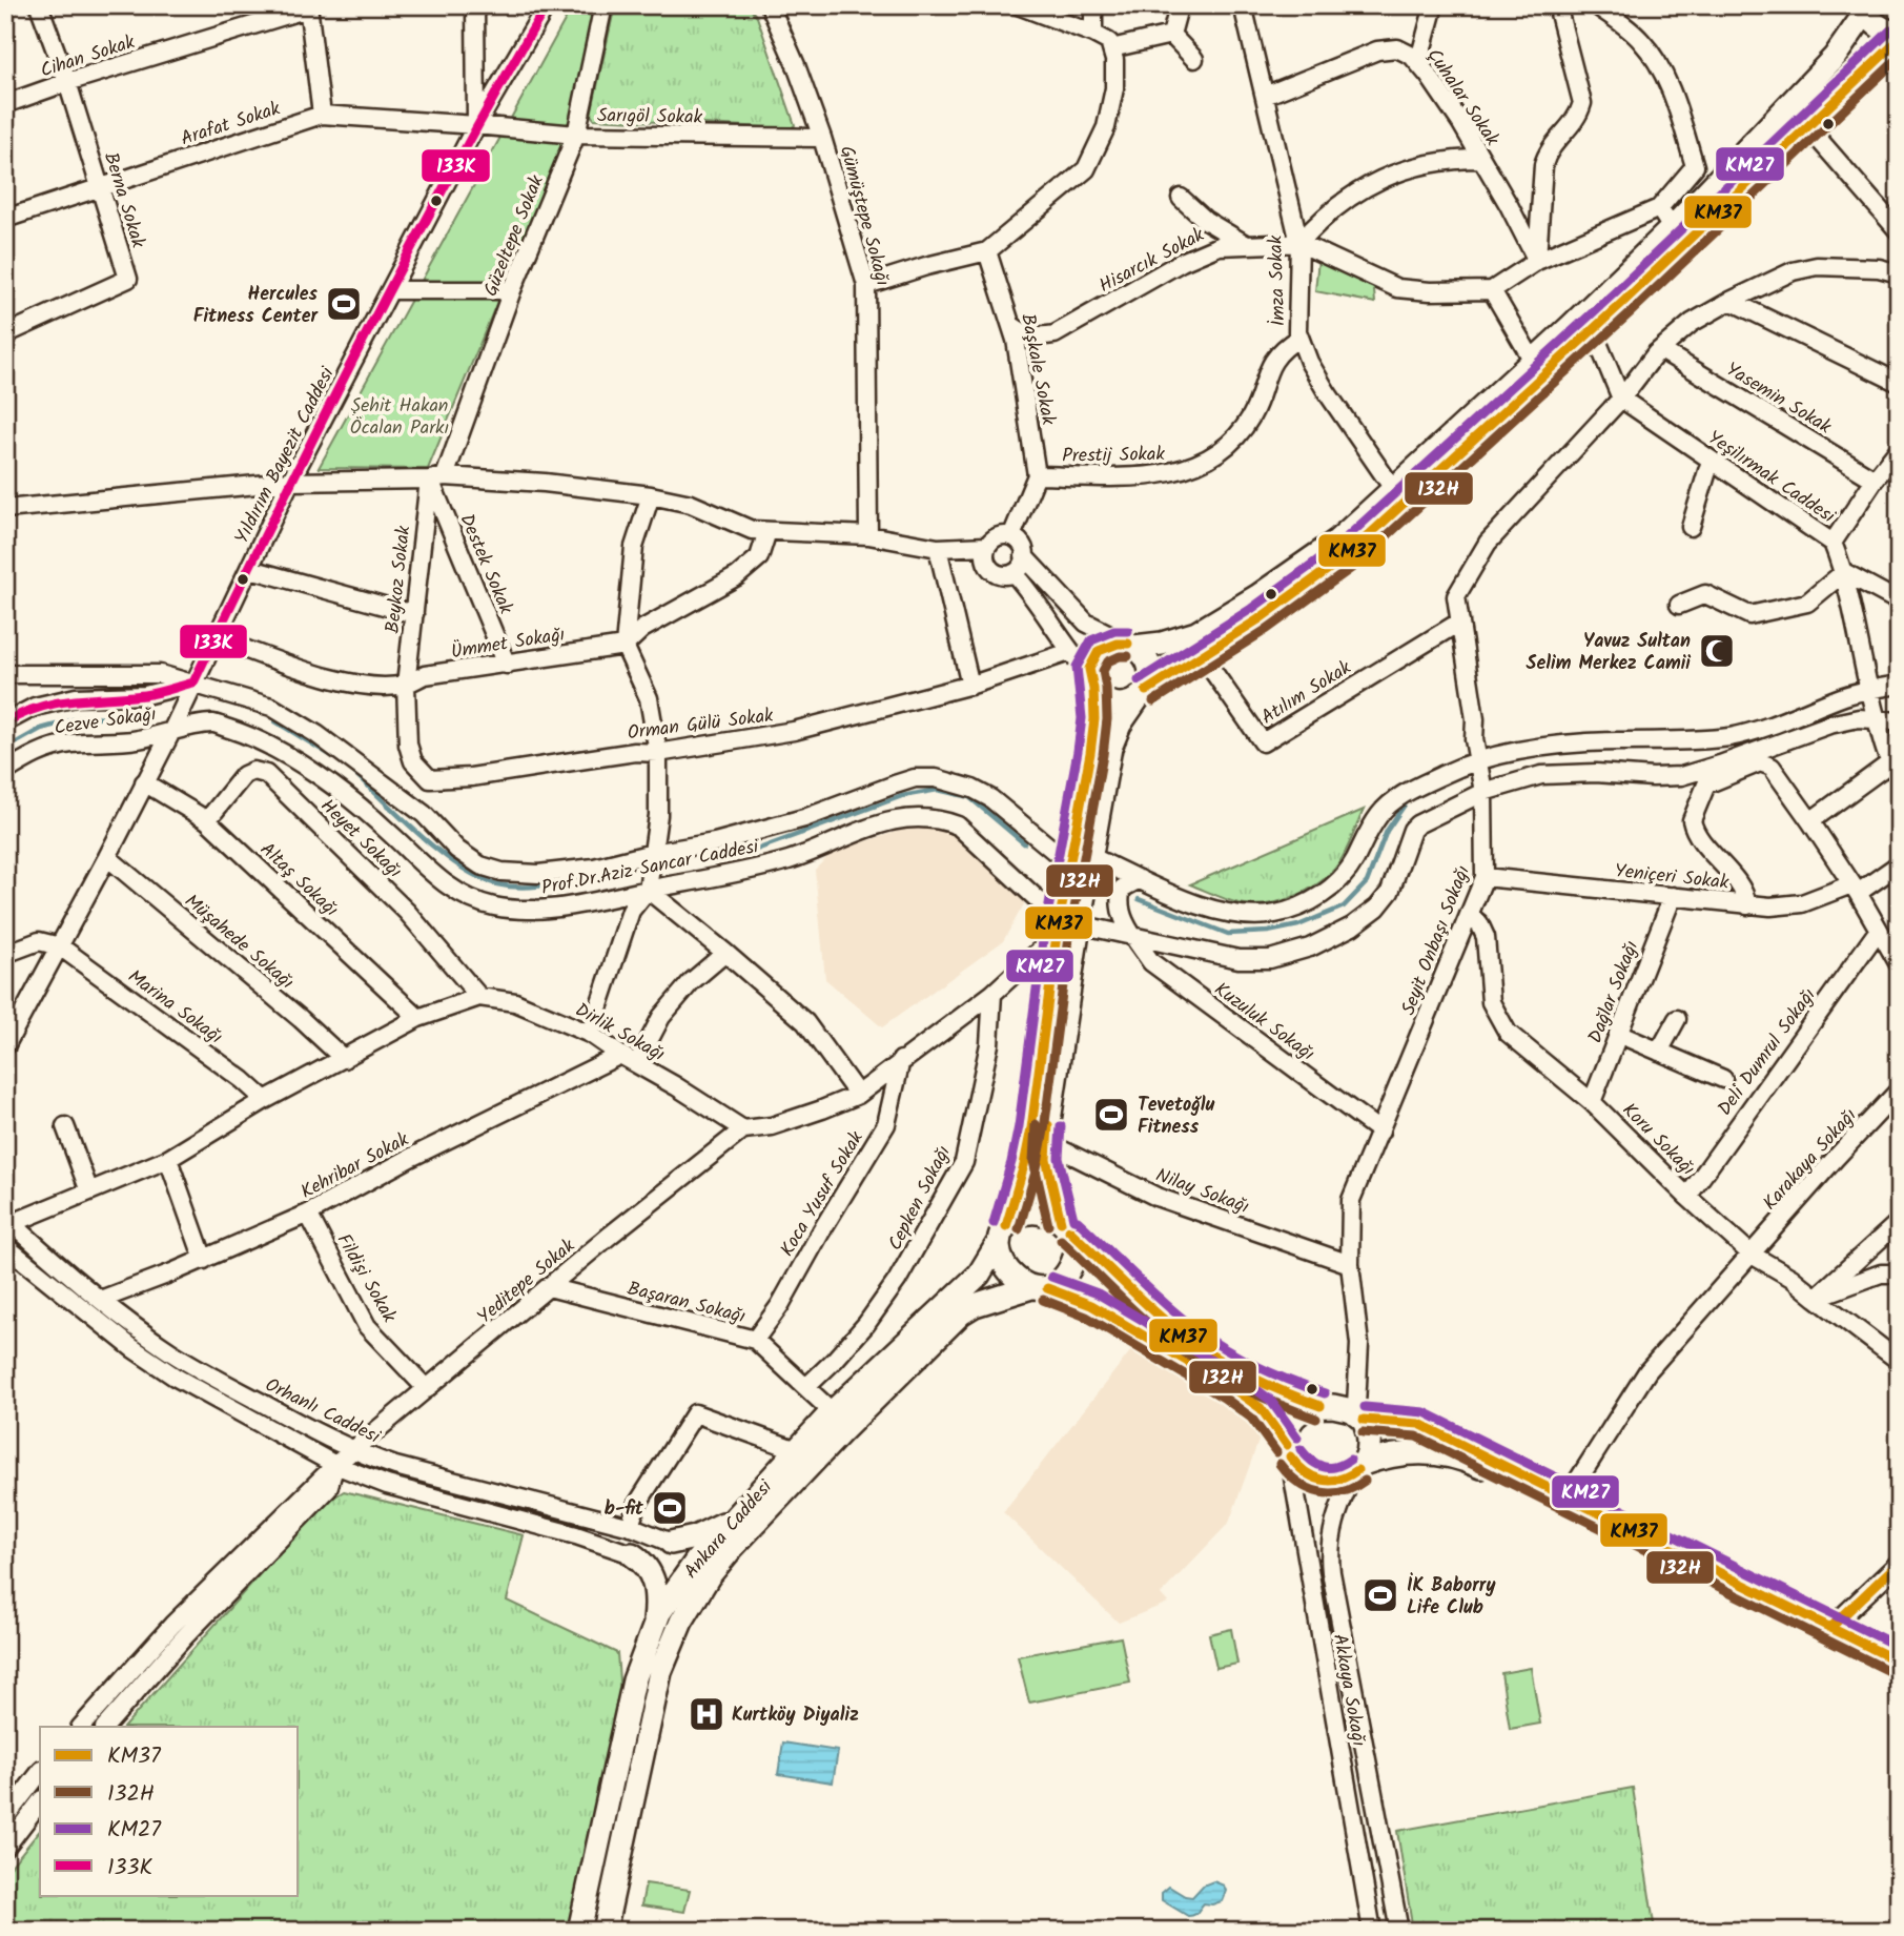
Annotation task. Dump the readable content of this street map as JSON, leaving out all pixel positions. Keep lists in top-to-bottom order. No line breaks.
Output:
{"streets":{"main road":["Ankara Caddesi"],"street":["Cihan Sokak","Çuhalar Sokak","Sarıgöl Sokak","Arafat Sokak","Berna Sokak","Gümüştepe Sokağı","Güzeltepe Sokak","Hisarcık Sokak","İmza Sokak","Başkale Sokak","Yasemin Sokak","Prestij Sokak","Yıldırım Bayezit Caddesi","Yeşilırmak Caddesi","Destek Sokak","Beykoz Sokak","Ümmet Sokağı","Atılım Sokak","Cezve Sokağı","Orman Gülü Sokak","Heyet Sokağı","Prof.Dr.Aziz Sancar Caddesi","Yeniçeri Sokak","Altaş Sokağı","Seyit Onbaşı Sokağı","Müşahede Sokağı","Dağlar Sokağı","Marina Sokağı","Kuzuluk Sokağı","Dirlik Sokağı","Deli Dumrul Sokağı","Koru Sokağı","Karakaya Sokağı","Kehribar Sokak","Nilay Sokağı","Koca Yusuf Sokak","Cepken Sokağı","Fildişi Sokak","Yeditepe Sokak","Başaran Sokağı","Orhanlı Caddesi","Akkaya Sokağı"]},"crossings":[["Cihan Sokak","Berna Sokak"],["Çuhalar Sokak","İmza Sokak"],["Sarıgöl Sokak","Arafat Sokak"],["Sarıgöl Sokak","Gümüştepe Sokağı"],["Sarıgöl Sokak","Güzeltepe Sokak"],["Sarıgöl Sokak","Yıldırım Bayezit Caddesi"],["Arafat Sokak","Berna Sokak"],["Arafat Sokak","Yıldırım Bayezit Caddesi"],["Güzeltepe Sokak","Destek Sokak"],["Güzeltepe Sokak","Beykoz Sokak"],["Hisarcık Sokak","İmza Sokak"],["Hisarcık Sokak","Başkale Sokak"],["İmza Sokak","Prestij Sokak"],["Başkale Sokak","Prestij Sokak"],["Yasemin Sokak","Seyit Onbaşı Sokağı"],["Yıldırım Bayezit Caddesi","Ümmet Sokağı"],["Yıldırım Bayezit Caddesi","Cezve Sokağı"],["Yıldırım Bayezit Caddesi","Prof.Dr.Aziz Sancar Caddesi"],["Yıldırım Bayezit Caddesi","Altaş Sokağı"],["Yıldırım Bayezit Caddesi","Müşahede Sokağı"],["Yıldırım Bayezit Caddesi","Marina Sokağı"],["Yeşilırmak Caddesi","Seyit Onbaşı Sokağı"],["Destek Sokak","Beykoz Sokak"],["Destek Sokak","Ümmet Sokağı"],["Beykoz Sokak","Ümmet Sokağı"],["Beykoz Sokak","Orman Gülü Sokak"],["Ümmet Sokağı","Orman Gülü Sokak"],["Atılım Sokak","Seyit Onbaşı Sokağı"],["Atılım Sokak","Ankara Caddesi"],["Cezve Sokağı","Prof.Dr.Aziz Sancar Caddesi"],["Heyet Sokağı","Altaş Sokağı"],["Heyet Sokağı","Dirlik Sokağı"],["Prof.Dr.Aziz Sancar Caddesi","Ankara Caddesi"],["Yeniçeri Sokak","Seyit Onbaşı Sokağı"],["Yeniçeri Sokak","Dağlar Sokağı"],["Altaş Sokağı","Dirlik Sokağı"],["Seyit Onbaşı Sokağı","Kuzuluk Sokağı"],["Seyit Onbaşı Sokağı","Koru Sokağı"],["Seyit Onbaşı Sokağı","Nilay Sokağı"],["Seyit Onbaşı Sokağı","Akkaya Sokağı"],["Müşahede Sokağı","Dirlik Sokağı"],["Dağlar Sokağı","Koru Sokağı"],["Marina Sokağı","Dirlik Sokağı"],["Dirlik Sokağı","Kehribar Sokak"],["Dirlik Sokağı","Yeditepe Sokak"],["Dirlik Sokağı","Orhanlı Caddesi"],["Deli Dumrul Sokağı","Koru Sokağı"],["Koru Sokağı","Karakaya Sokağı"],["Kehribar Sokak","Fildişi Sokak"],["Kehribar Sokak","Orhanlı Caddesi"],["Nilay Sokağı","Ankara Caddesi"],["Koca Yusuf Sokak","Başaran Sokağı"],["Cepken Sokağı","Başaran Sokağı"],["Fildişi Sokak","Yeditepe Sokak"],["Yeditepe Sokak","Başaran Sokağı"],["Yeditepe Sokak","Orhanlı Caddesi"],["Başaran Sokağı","Ankara Caddesi"]],"parks":["Şehit Hakan Öcalan Parkı"],"places":{"sports":["Hercules Fitness Center","Tevetoğlu Fitness","b-fit","İK Baborry Life Club"],"mosque":["Yavuz Sultan Selim Merkez Camii"],"hospital":["Kurtköy Diyaliz"]},"lines":["transit line 133K","transit line KM27","transit line KM37","transit line 132H"],"legend":["KM37","132H","KM27","133K"]}
